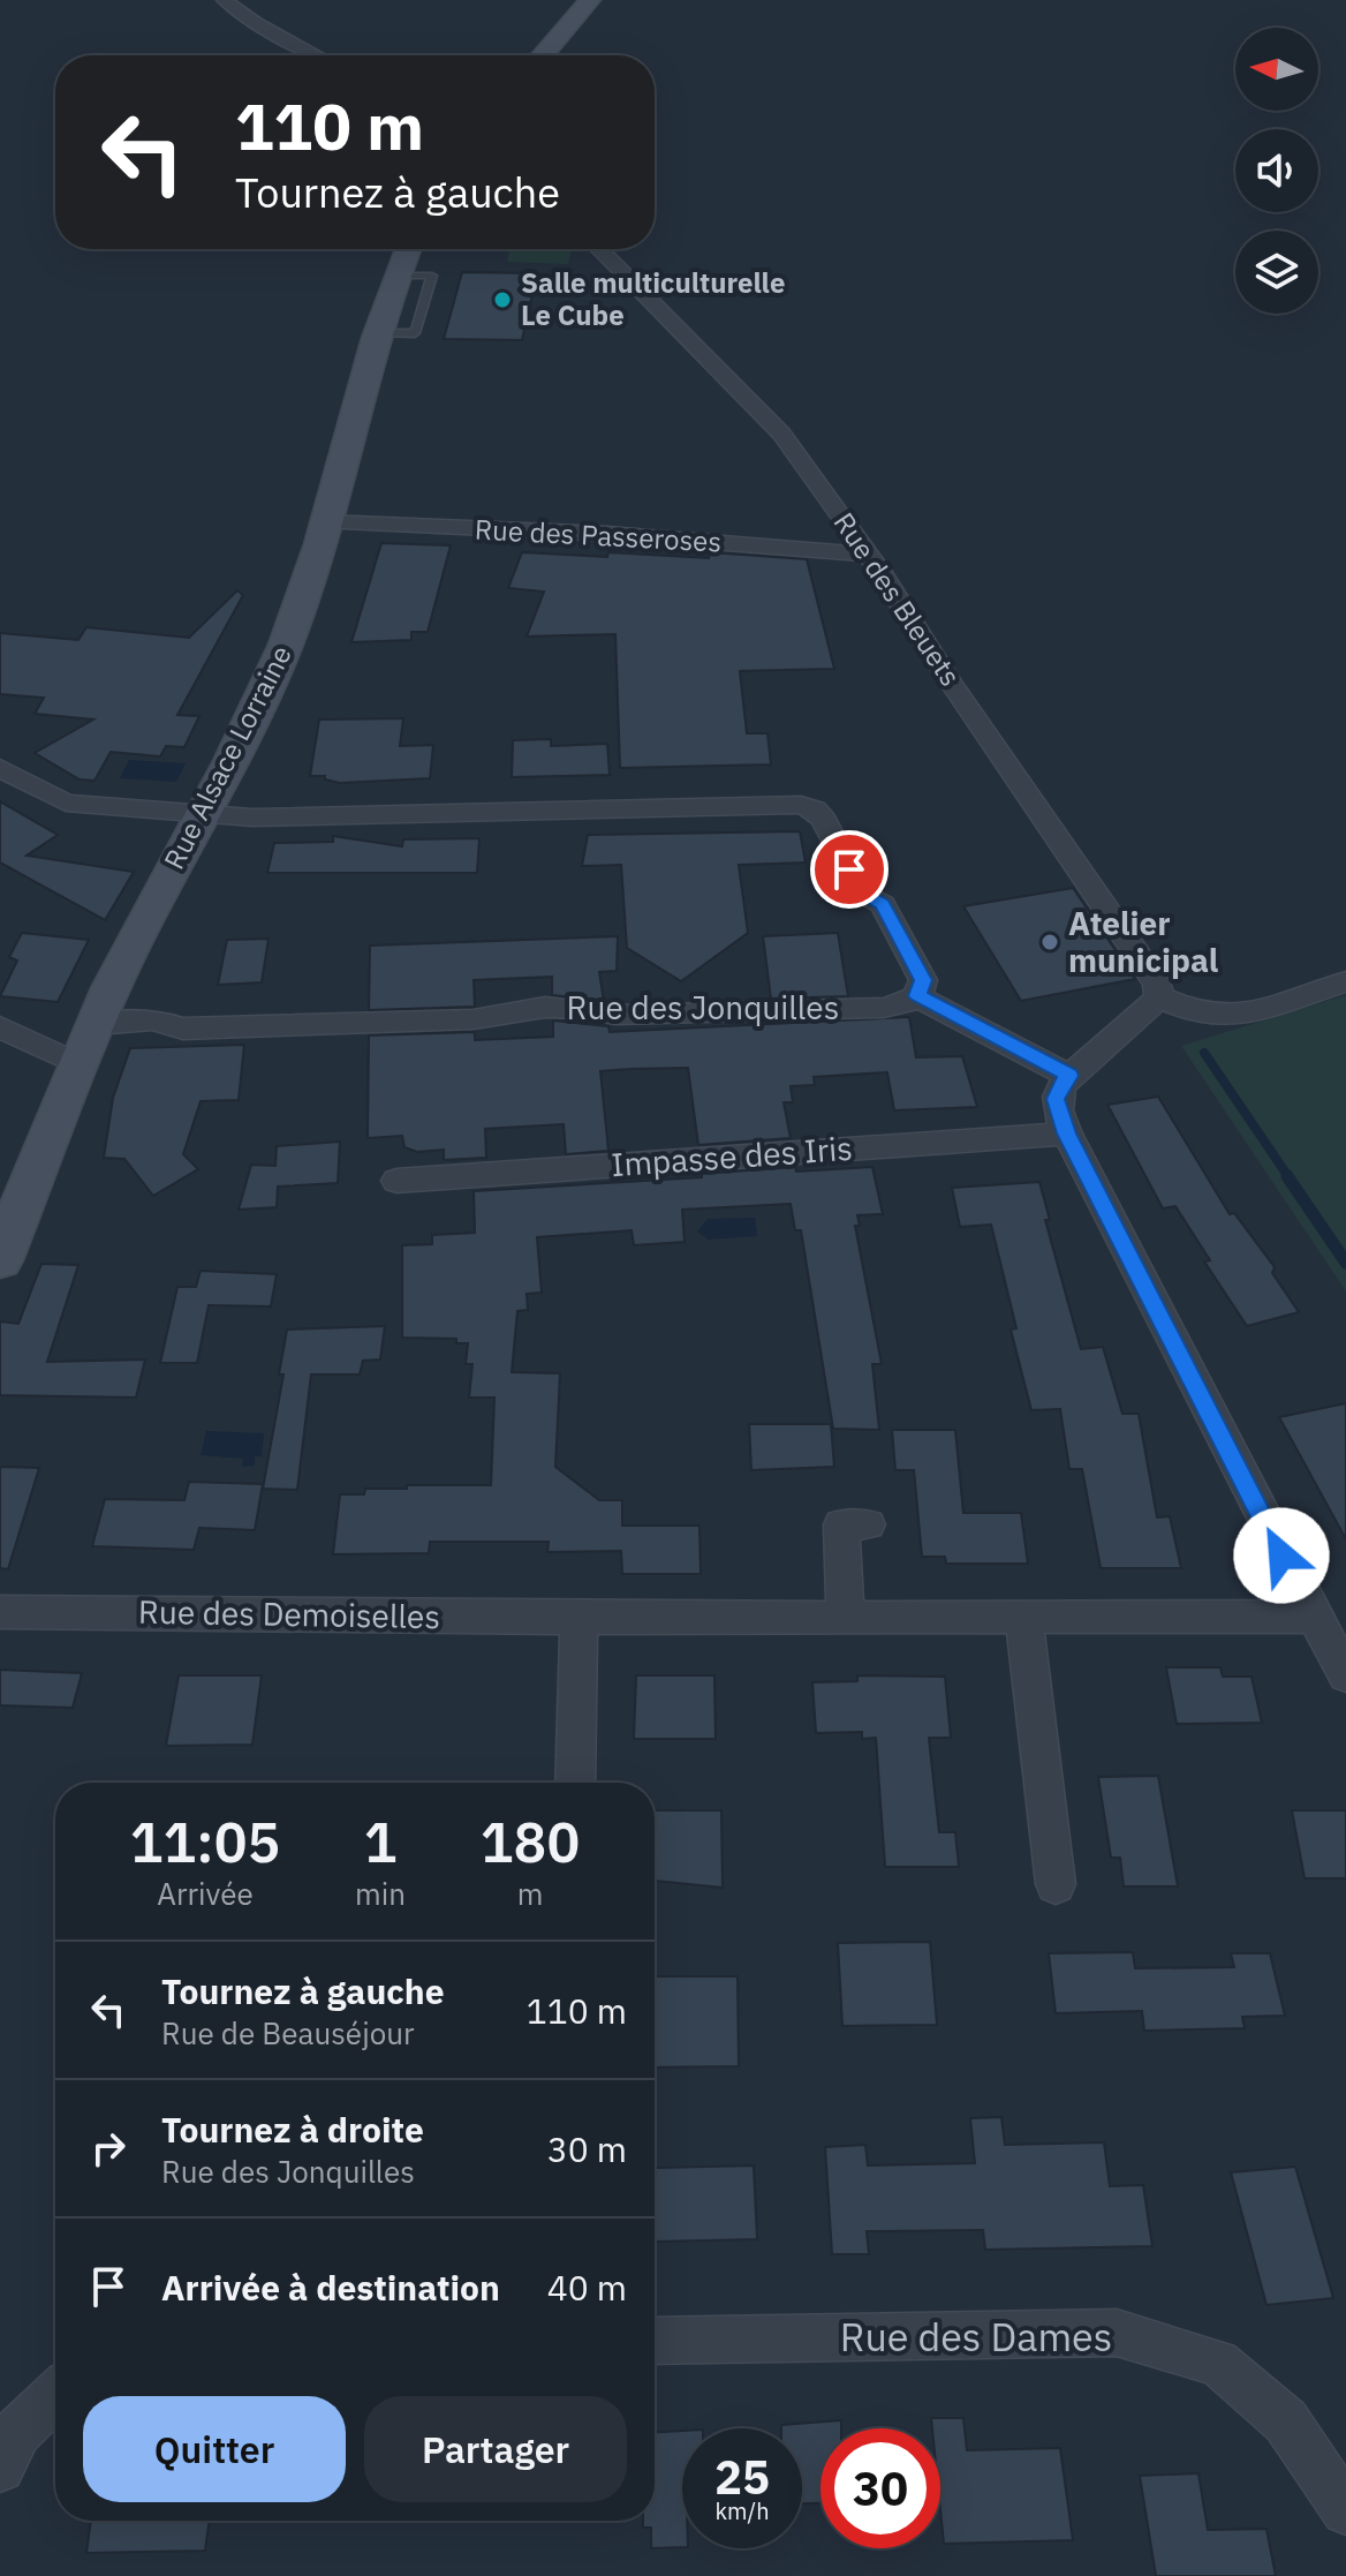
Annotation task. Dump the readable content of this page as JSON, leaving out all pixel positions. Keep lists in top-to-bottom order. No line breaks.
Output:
{"streets":{"street":["Rue des Passeroses","Rue des Bleuets","Rue Alsace Lorraine","Rue des Jonquilles","Impasse des Iris","Rue des Demoiselles","Rue des Dames"]},"crossings":[["Rue des Passeroses","Rue des Bleuets"],["Rue des Passeroses","Rue Alsace Lorraine"],["Rue Alsace Lorraine","Rue des Jonquilles"]],"places":["Salle multiculturelle Le Cube","Atelier municipal"],"north":"left","page":{"turn":["110 m","Tournez à gauche"],"eta":["11:05","Arrivée","1","min","180","m"],"list":[{"name":"Tournez à gauche","note":"Rue de Beauséjour","value":"110 m"},{"name":"Tournez à droite","note":"Rue des Jonquilles","value":"30 m"},{"name":"Arrivée à destination","value":"40 m"}],"buttons":["Quitter","Partager"],"speed":"25 km/h","limit":"30"}}
